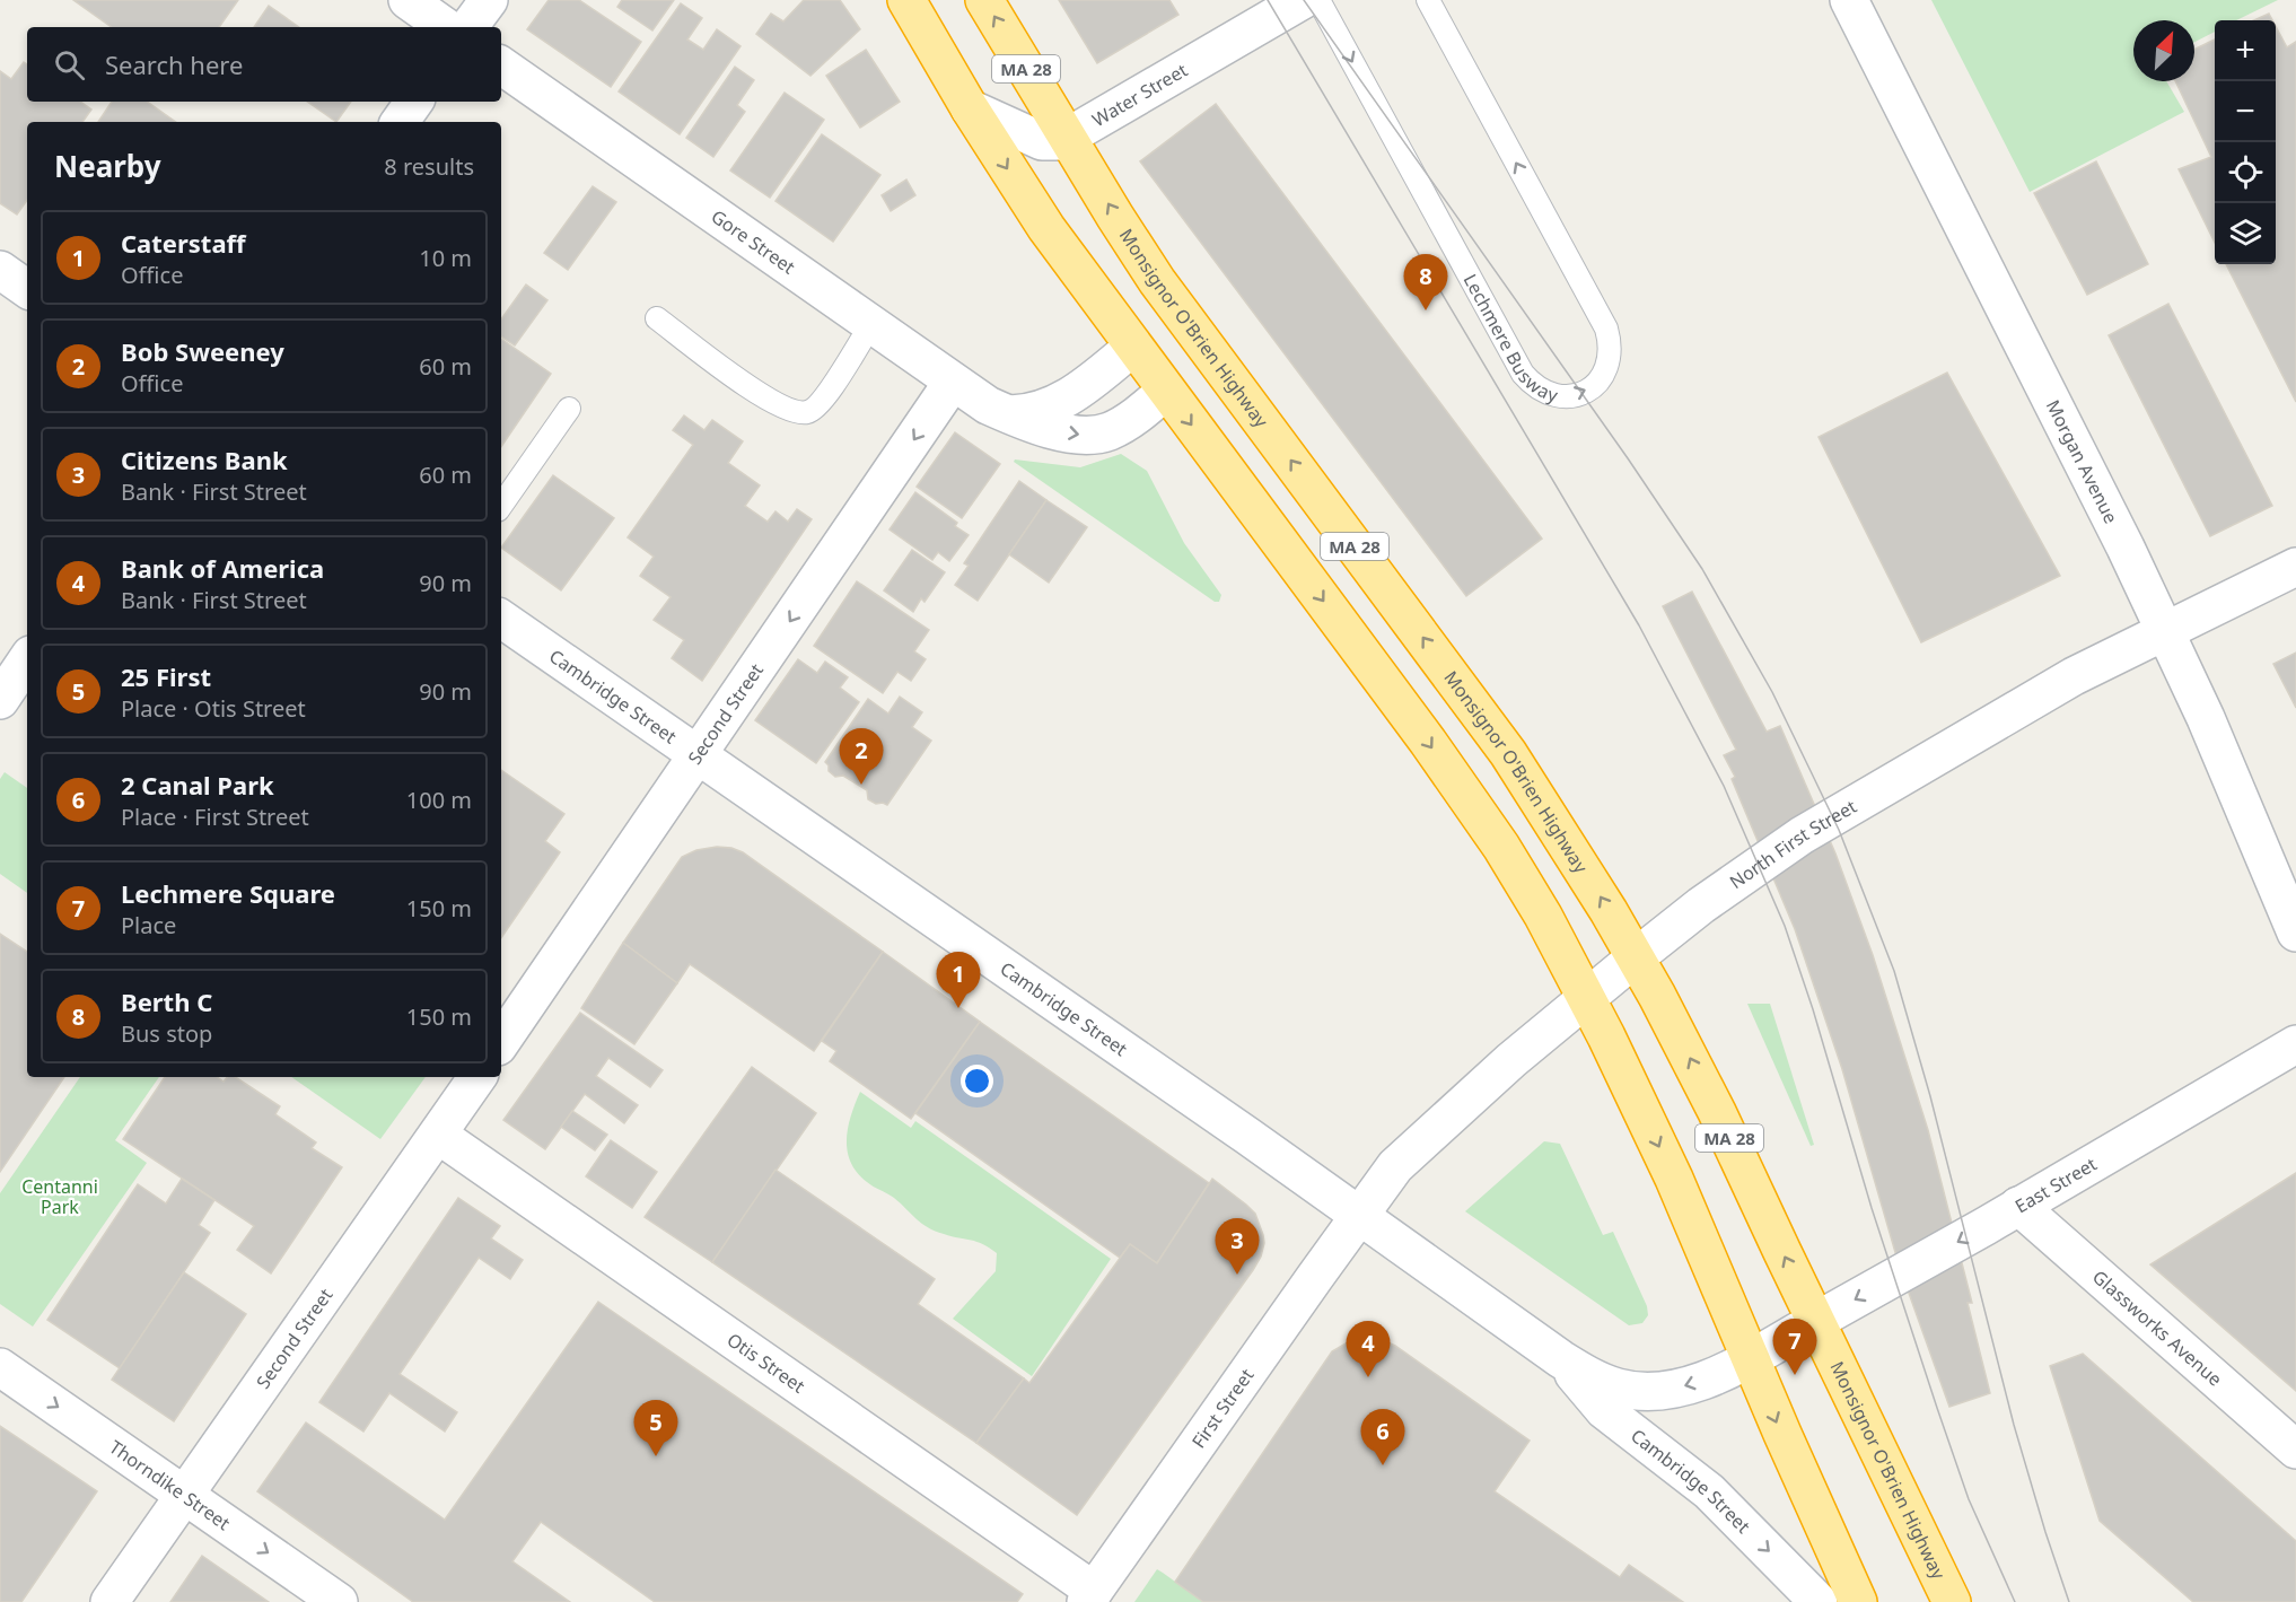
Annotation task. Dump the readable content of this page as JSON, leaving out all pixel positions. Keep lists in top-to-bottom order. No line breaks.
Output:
{"streets":{"highway":["MA 28","Monsignor O'Brien Highway"],"street":["Water Street","Gore Street","Morgan Avenue","Cambridge Street","Second Street","North First Street","East Street","Glassworks Avenue","Otis Street","First Street","Thorndike Street"],"lane":["Lechmere Busway"]},"crossings":[["MA 28","Water Street"],["MA 28","Gore Street"],["MA 28","Cambridge Street"],["MA 28","North First Street"],["Water Street","Monsignor O'Brien Highway"],["Gore Street","Second Street"],["Monsignor O'Brien Highway","Cambridge Street"],["Monsignor O'Brien Highway","North First Street"],["Monsignor O'Brien Highway","East Street"],["Morgan Avenue","North First Street"],["Cambridge Street","Second Street"],["Cambridge Street","North First Street"],["Cambridge Street","East Street"],["Cambridge Street","First Street"],["Second Street","Otis Street"],["Second Street","Thorndike Street"],["North First Street","First Street"],["East Street","Glassworks Avenue"],["Otis Street","First Street"]],"one_way":["East Street","Thorndike Street"],"parks":["Centanni Park"],"north":"top right","page":{"map_buttons":["+","−"],"search":"Search here","heading":["Nearby","8 results"],"list":[{"mark":"1","name":"Caterstaff","note":"Office","value":"10 m"},{"mark":"2","name":"Bob Sweeney","note":"Office","value":"60 m"},{"mark":"3","name":"Citizens Bank","note":"Bank · First Street","value":"60 m"},{"mark":"4","name":"Bank of America","note":"Bank · First Street","value":"90 m"},{"mark":"5","name":"25 First","note":"Place · Otis Street","value":"90 m"},{"mark":"6","name":"2 Canal Park","note":"Place · First Street","value":"100 m"},{"mark":"7","name":"Lechmere Square","note":"Place","value":"150 m"},{"mark":"8","name":"Berth C","note":"Bus stop","value":"150 m"}],"pins":["8","2","1","3","7","4","5","6"]}}
